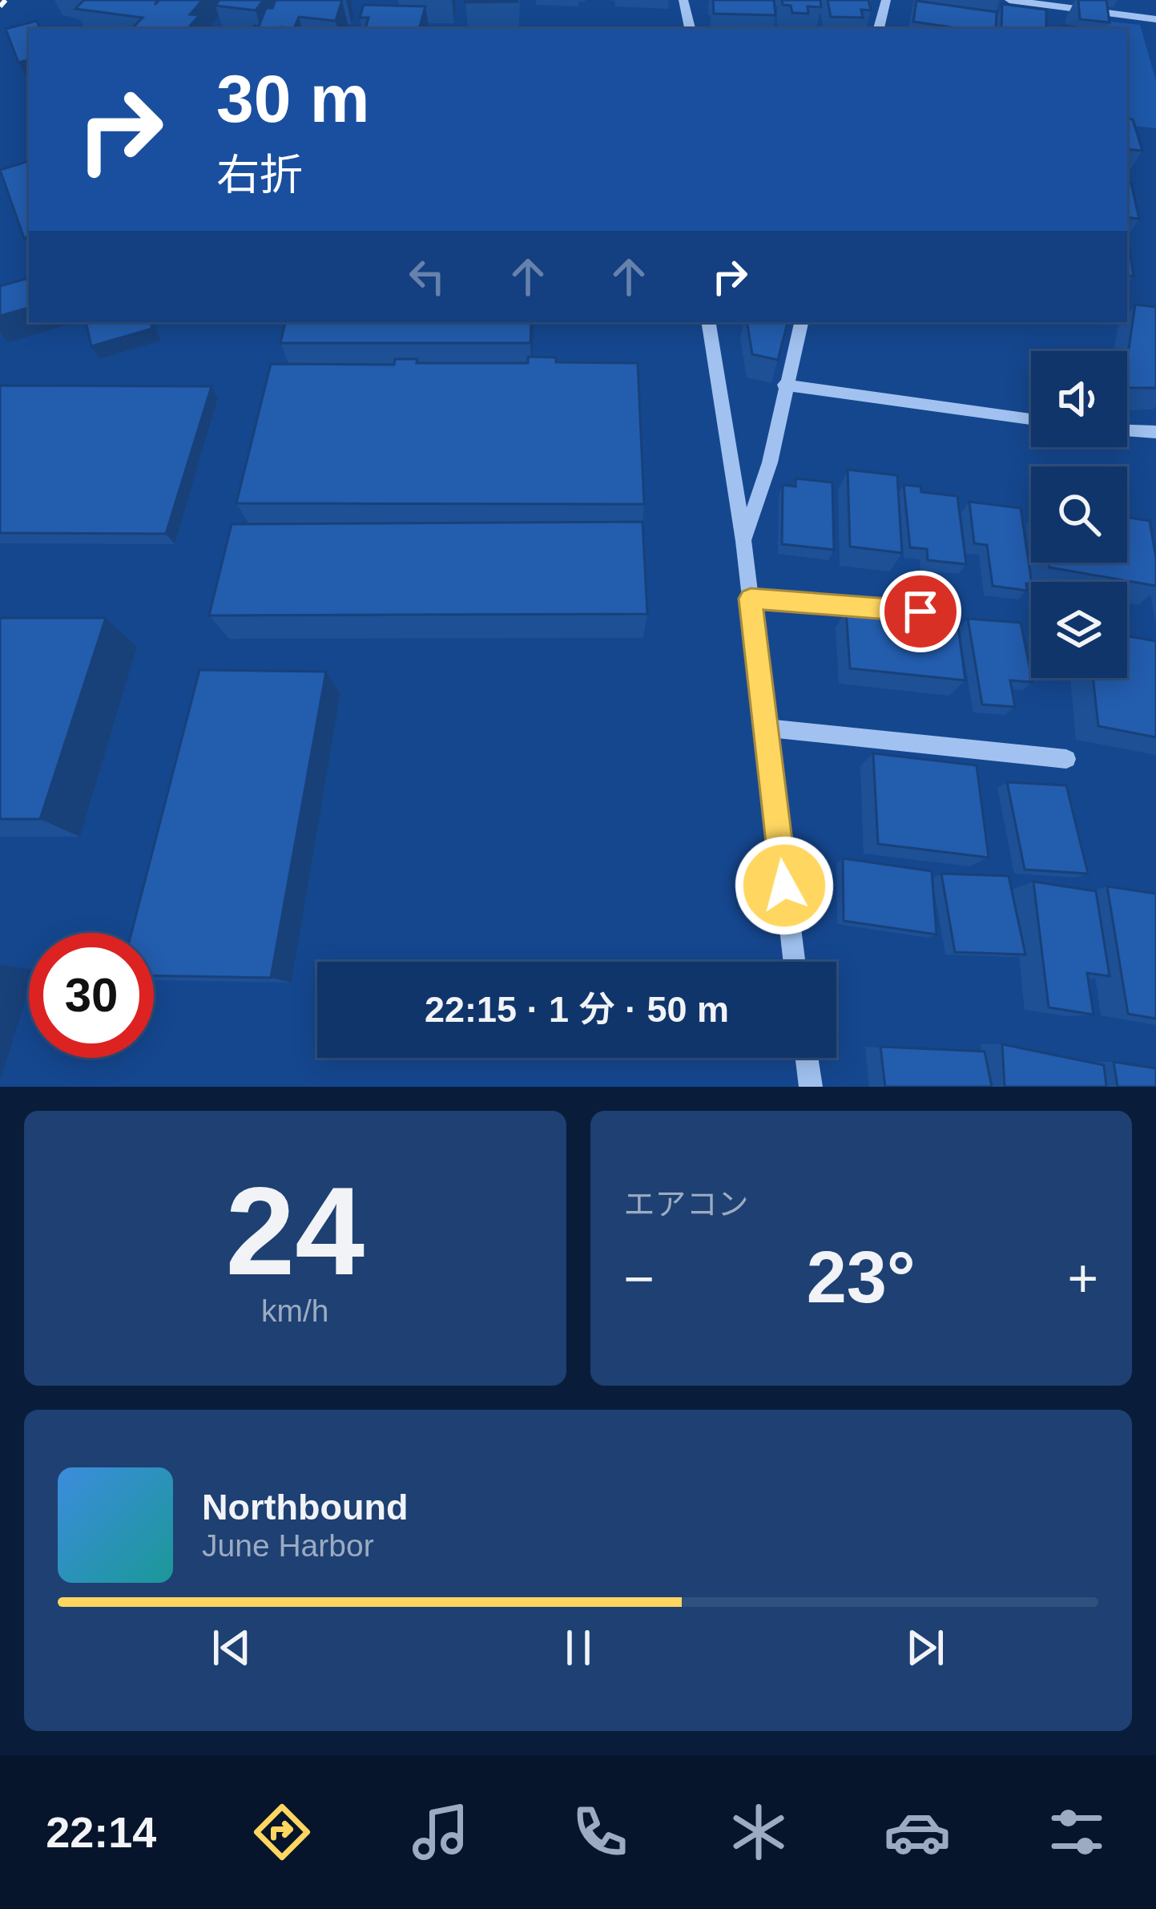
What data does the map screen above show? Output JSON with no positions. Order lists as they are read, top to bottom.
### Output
{
  "page": {
    "turn": ["30 m", "右折"],
    "limit": "30",
    "trip": "22:15 · 1 分 · 50 m",
    "tile": [
      ["24", "km/h"],
      "エアコン"
    ],
    "heat": ["−", "23°", "+"],
    "song": ["Northbound", "June Harbor"],
    "tabs": "22:14"
  }
}
